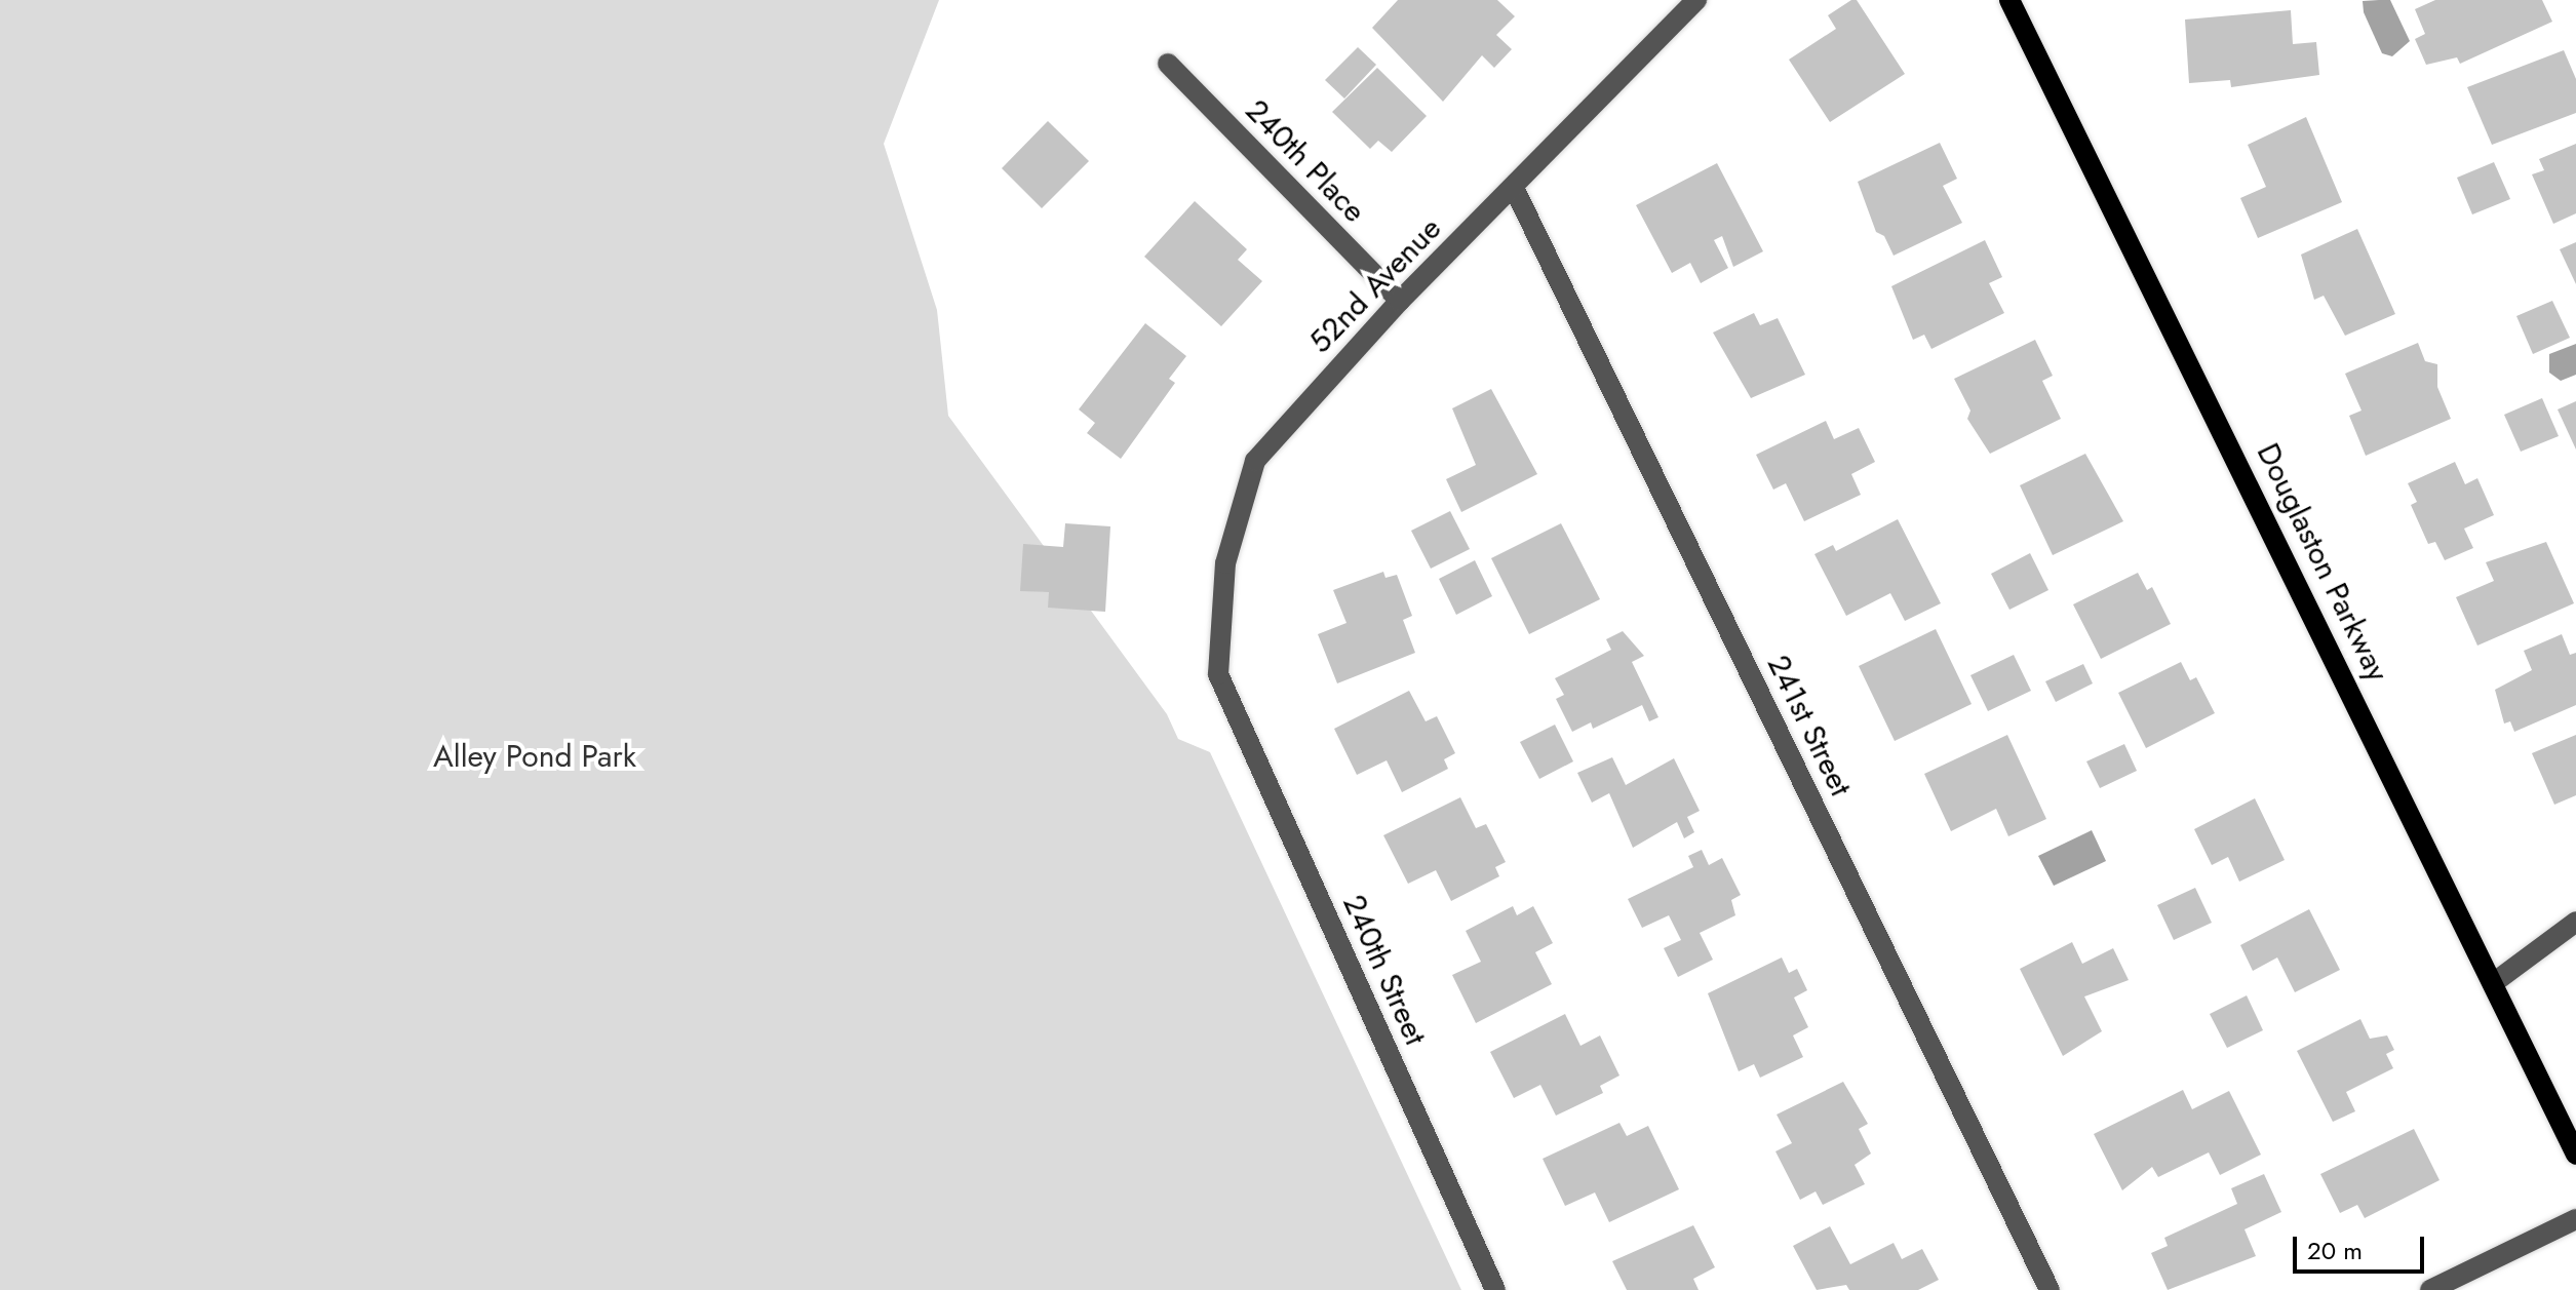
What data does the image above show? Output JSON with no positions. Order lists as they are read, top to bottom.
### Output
{
  "streets": {
    "main road": ["Douglaston Parkway"],
    "street": [
      "240th Place",
      "52nd Avenue",
      "241st Street",
      "240th Street"
    ]
  },
  "crossings": [
    ["240th Place", "52nd Avenue"],
    ["52nd Avenue", "241st Street"],
    ["52nd Avenue", "240th Street"]
  ],
  "parks": ["Alley Pond Park"],
  "scale_bar": "20 m"
}
